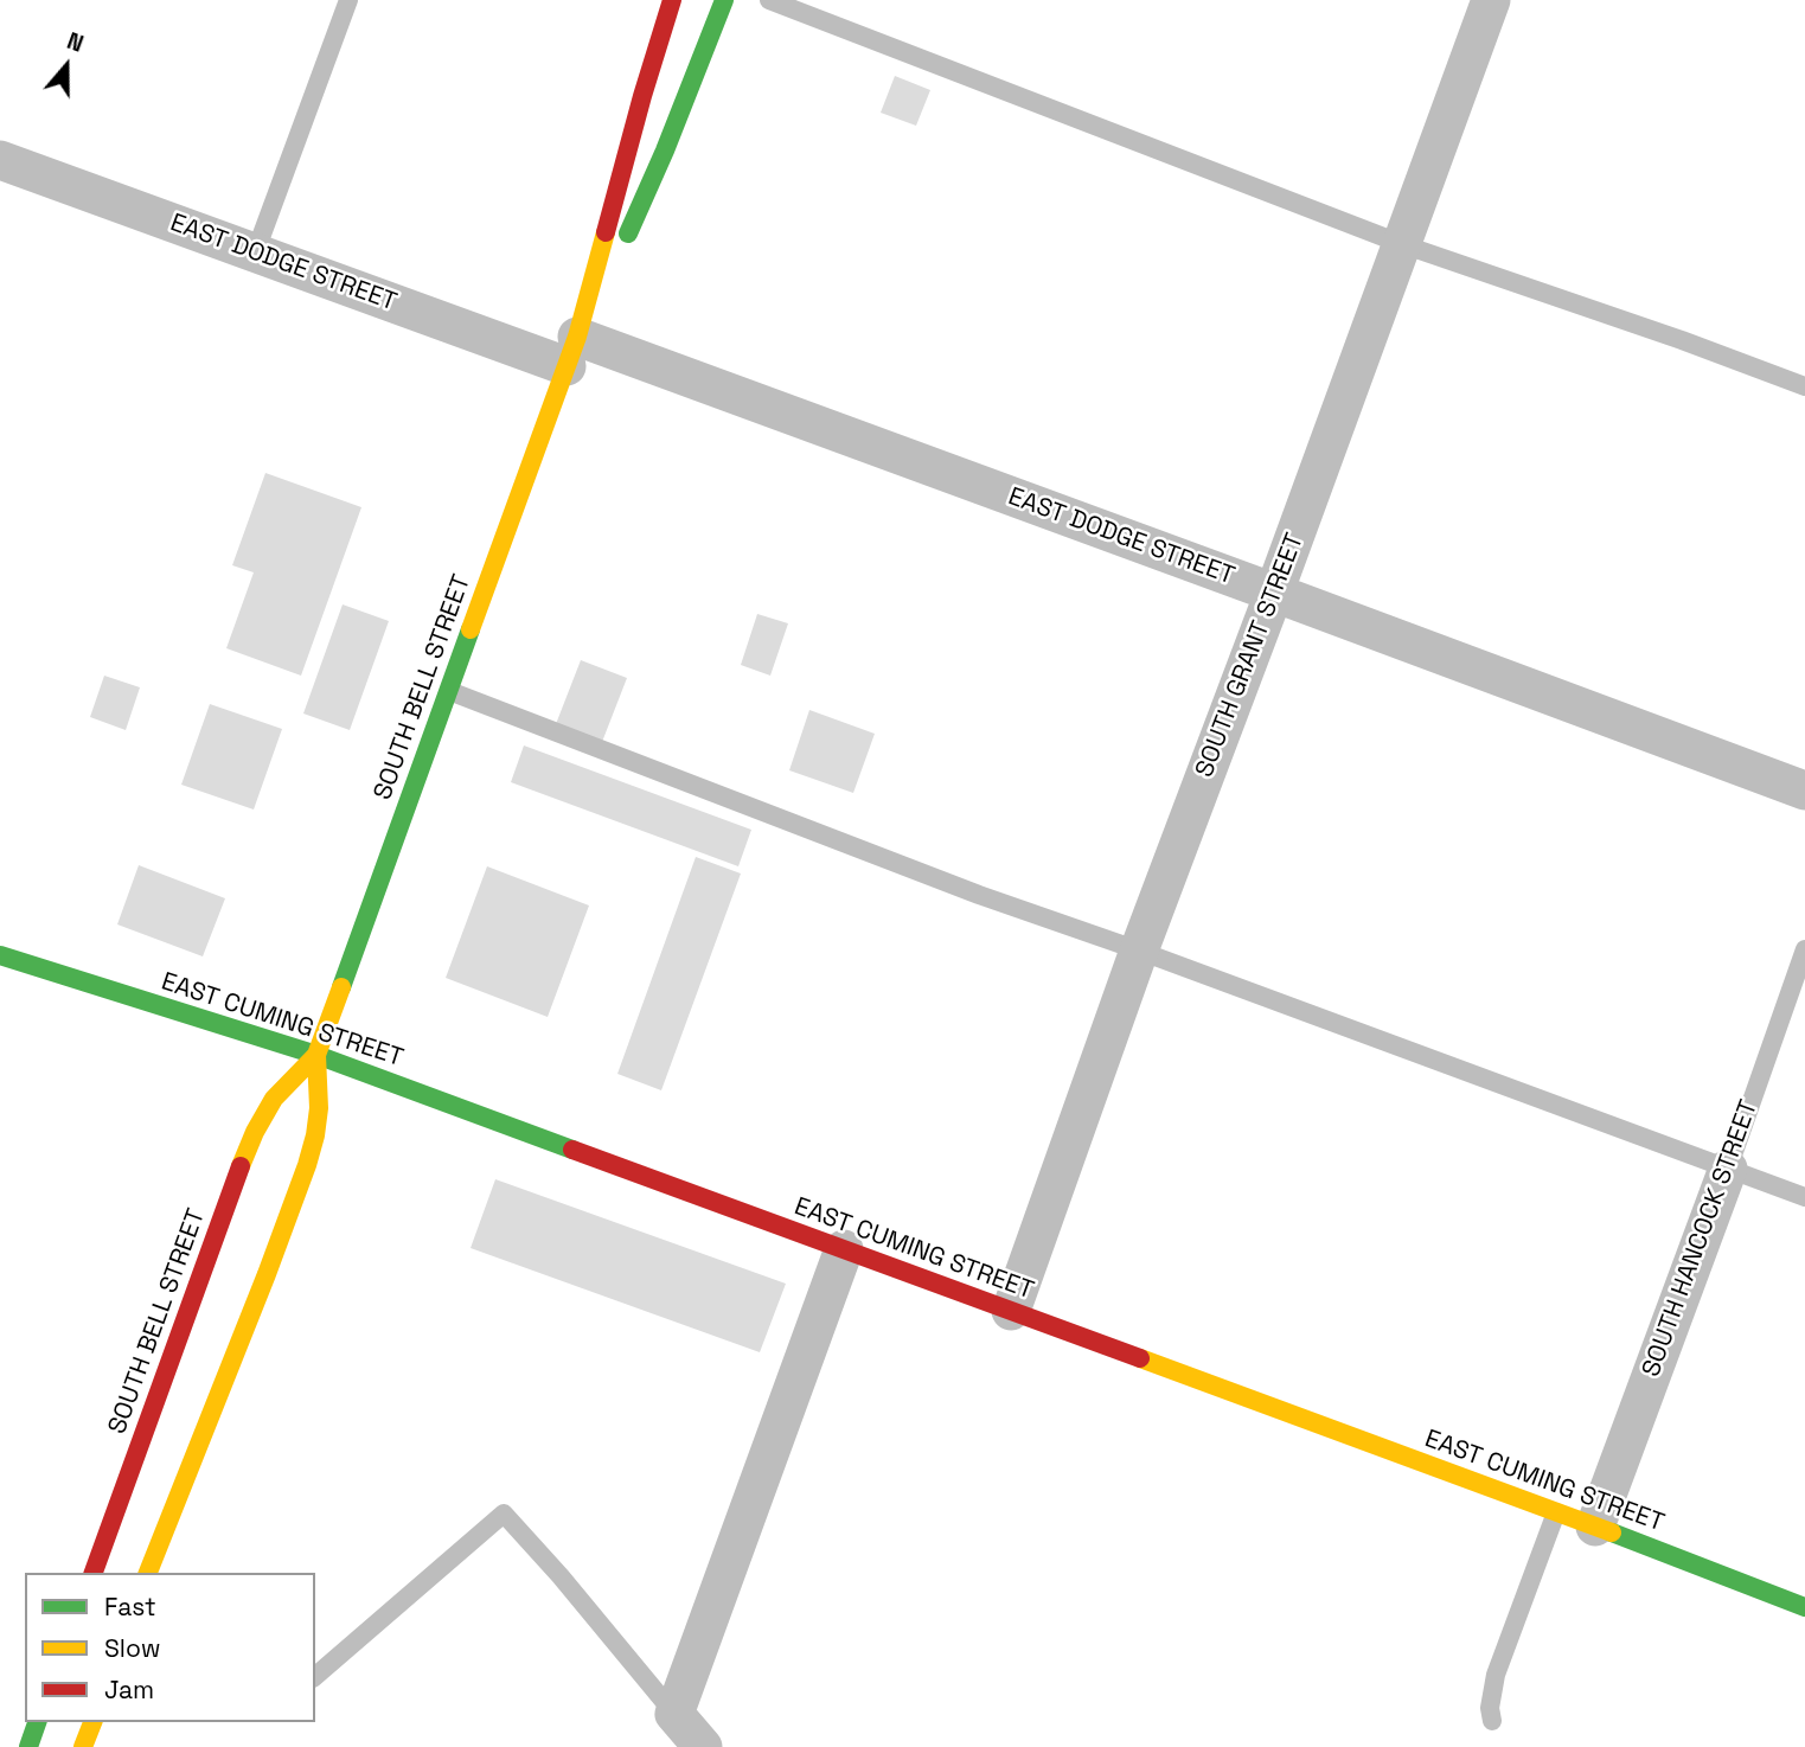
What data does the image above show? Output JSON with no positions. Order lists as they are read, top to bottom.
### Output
{
  "streets": {
    "main road": ["SOUTH BELL STREET", "EAST CUMING STREET"],
    "street": ["EAST DODGE STREET", "SOUTH GRANT STREET", "SOUTH HANCOCK STREET"]
  },
  "crossings": [
    ["EAST DODGE STREET", "SOUTH GRANT STREET"],
    ["EAST DODGE STREET", "SOUTH BELL STREET"],
    ["SOUTH GRANT STREET", "EAST CUMING STREET"],
    ["SOUTH BELL STREET", "EAST CUMING STREET"],
    ["EAST CUMING STREET", "SOUTH HANCOCK STREET"]
  ],
  "legend": ["Fast", "Slow", "Jam"],
  "north": "top"
}
